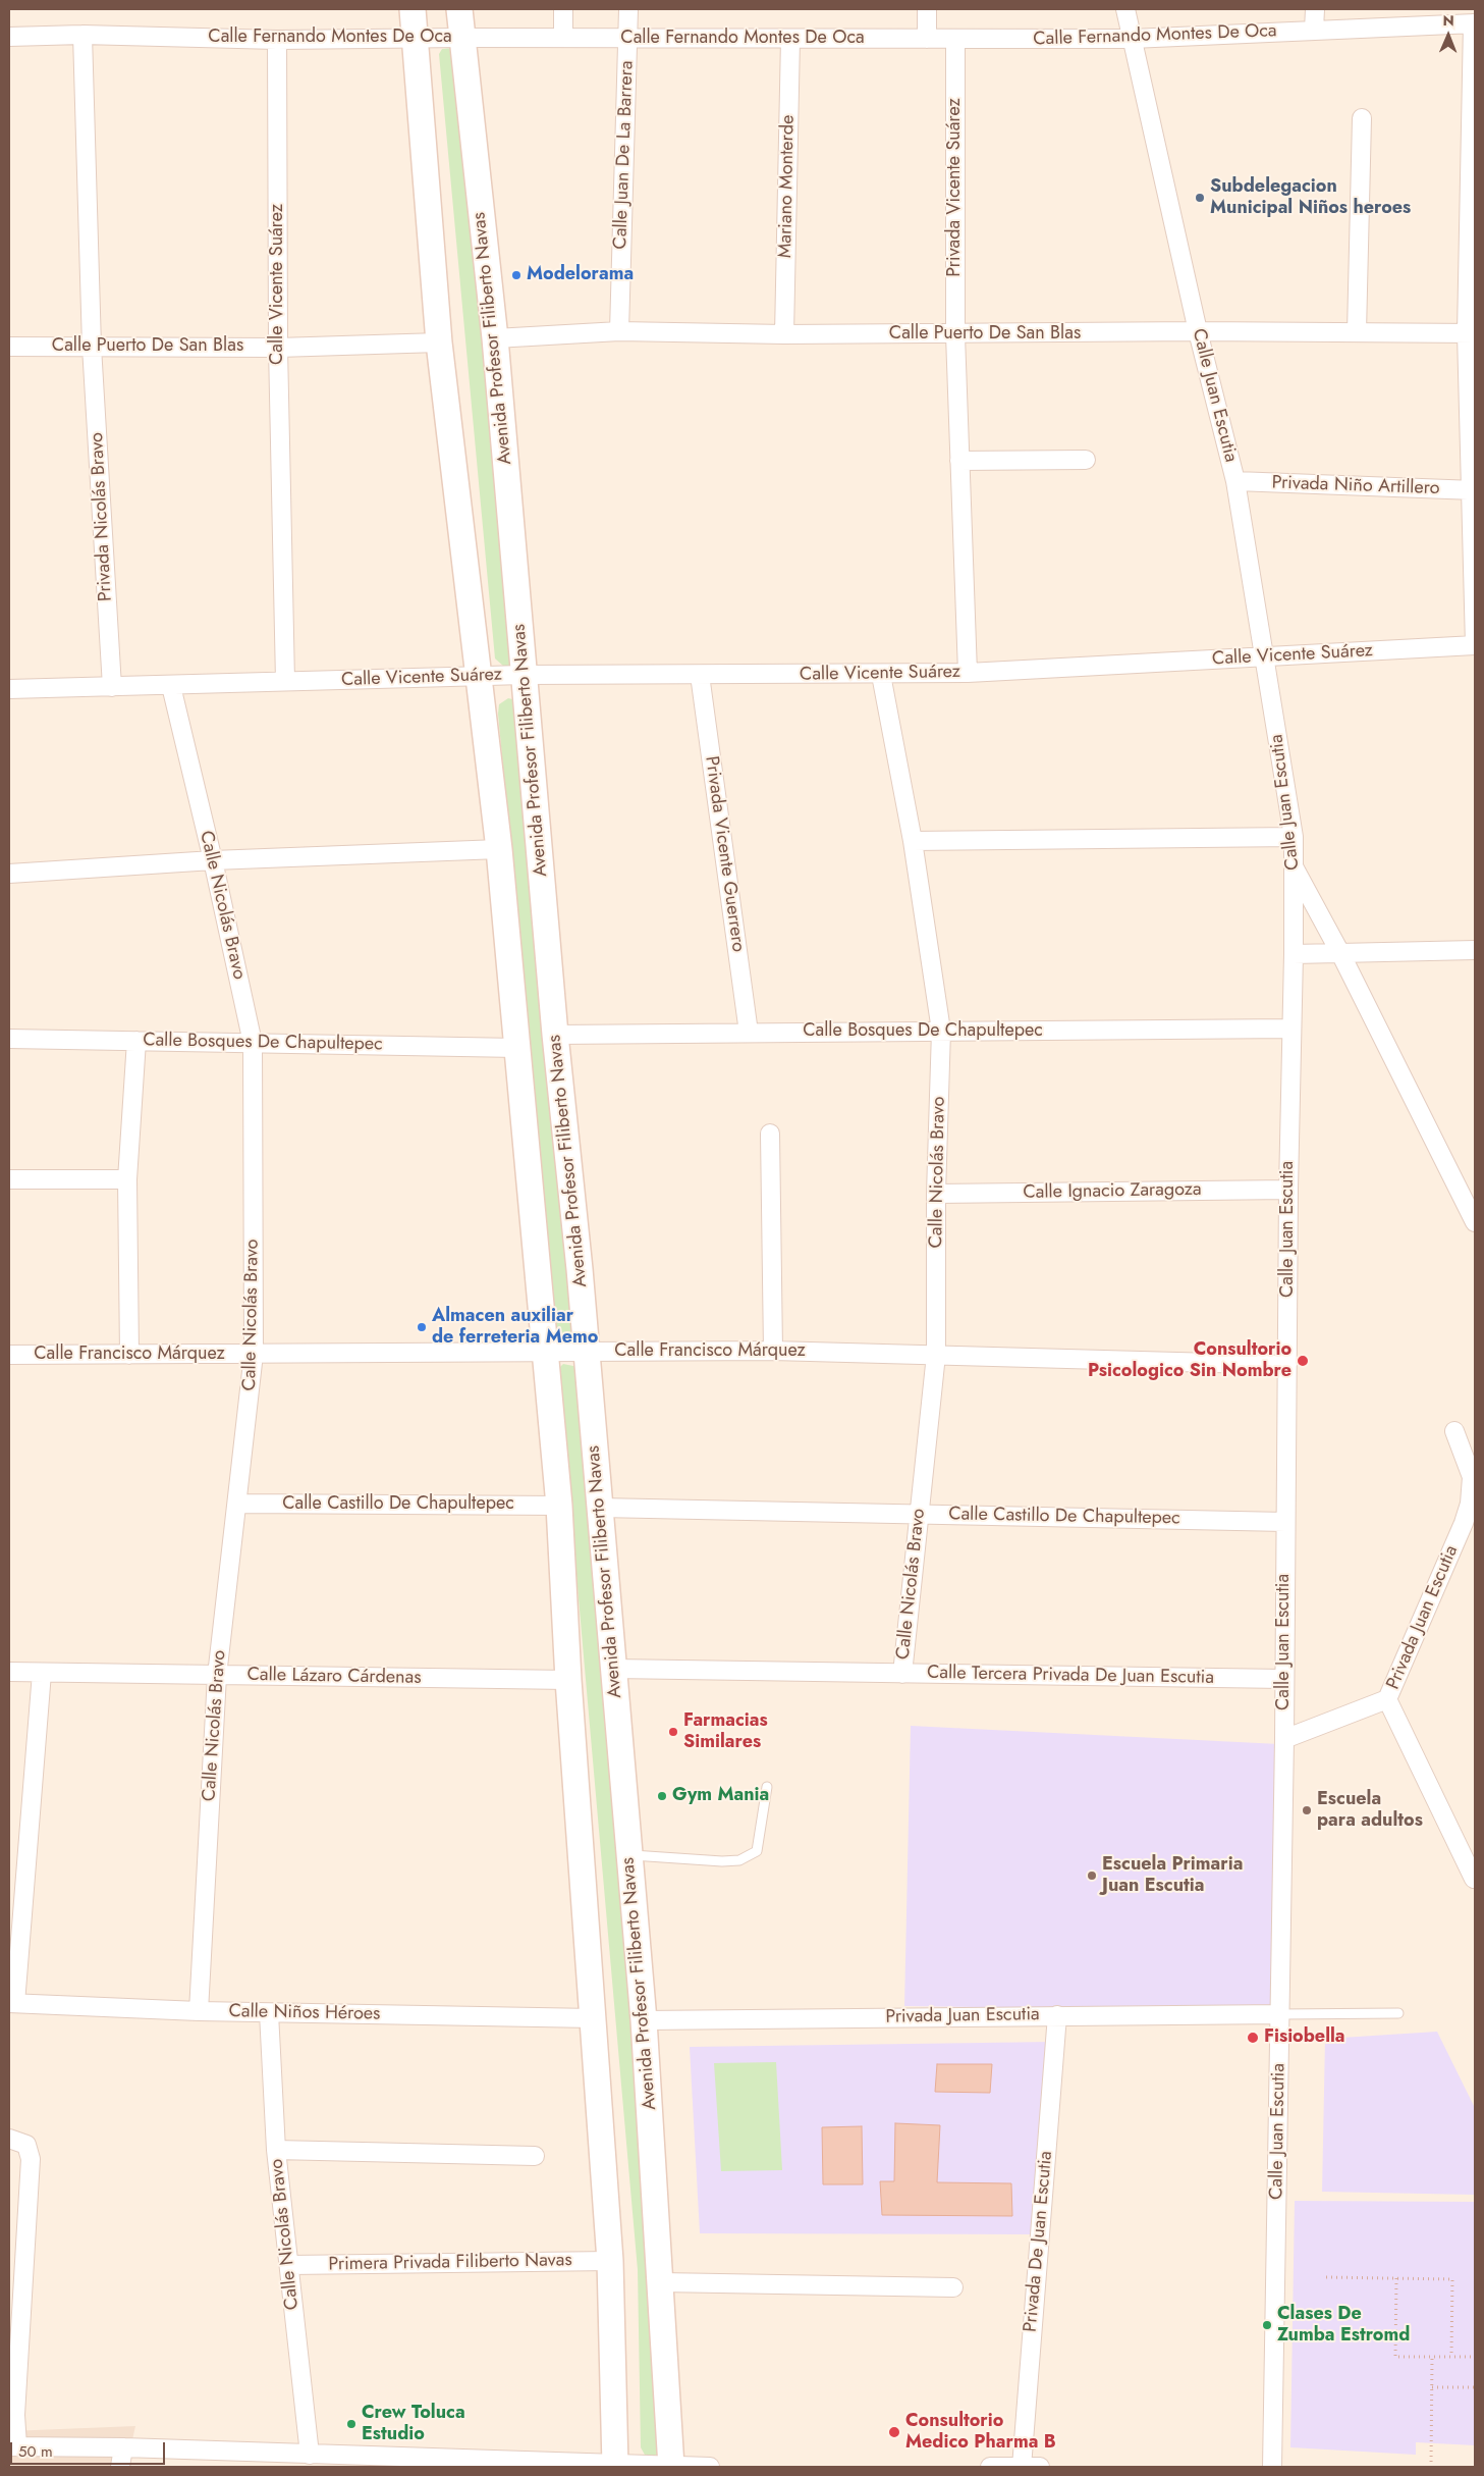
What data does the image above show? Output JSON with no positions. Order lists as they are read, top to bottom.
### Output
{
  "streets": {
    "main road": ["Avenida Profesor Filiberto Navas"],
    "street": [
      "Calle Fernando Montes De Oca",
      "Calle Juan De La Barrera",
      "Mariano Monterde",
      "Privada Vicente Suárez",
      "Calle Vicente Suárez",
      "Calle Puerto De San Blas",
      "Calle Juan Escutia",
      "Privada Niño Artillero",
      "Privada Nicolás Bravo",
      "Privada Vicente Guerrero",
      "Calle Nicolás Bravo",
      "Calle Bosques De Chapultepec",
      "Calle Ignacio Zaragoza",
      "Calle Francisco Márquez",
      "Calle Castillo De Chapultepec",
      "Privada Juan Escutia",
      "Calle Tercera Privada De Juan Escutia",
      "Calle Lázaro Cárdenas",
      "Calle Niños Héroes",
      "Privada De Juan Escutia",
      "Primera Privada Filiberto Navas"
    ]
  },
  "crossings": [
    ["Calle Fernando Montes De Oca", "Calle Juan De La Barrera"],
    ["Calle Fernando Montes De Oca", "Mariano Monterde"],
    ["Calle Fernando Montes De Oca", "Privada Vicente Suárez"],
    ["Calle Fernando Montes De Oca", "Calle Vicente Suárez"],
    ["Calle Fernando Montes De Oca", "Avenida Profesor Filiberto Navas"],
    ["Calle Fernando Montes De Oca", "Calle Juan Escutia"],
    ["Calle Fernando Montes De Oca", "Privada Nicolás Bravo"],
    ["Calle Juan De La Barrera", "Calle Puerto De San Blas"],
    ["Mariano Monterde", "Calle Puerto De San Blas"],
    ["Privada Vicente Suárez", "Calle Vicente Suárez"],
    ["Privada Vicente Suárez", "Calle Puerto De San Blas"],
    ["Calle Vicente Suárez", "Calle Puerto De San Blas"],
    ["Calle Vicente Suárez", "Avenida Profesor Filiberto Navas"],
    ["Calle Vicente Suárez", "Calle Juan Escutia"],
    ["Calle Vicente Suárez", "Privada Nicolás Bravo"],
    ["Calle Vicente Suárez", "Privada Vicente Guerrero"],
    ["Calle Vicente Suárez", "Calle Nicolás Bravo"],
    ["Calle Puerto De San Blas", "Avenida Profesor Filiberto Navas"],
    ["Calle Puerto De San Blas", "Calle Juan Escutia"],
    ["Calle Puerto De San Blas", "Privada Nicolás Bravo"],
    ["Avenida Profesor Filiberto Navas", "Calle Bosques De Chapultepec"],
    ["Avenida Profesor Filiberto Navas", "Calle Francisco Márquez"],
    ["Avenida Profesor Filiberto Navas", "Calle Castillo De Chapultepec"],
    ["Avenida Profesor Filiberto Navas", "Privada Juan Escutia"],
    ["Avenida Profesor Filiberto Navas", "Calle Tercera Privada De Juan Escutia"],
    ["Calle Juan Escutia", "Privada Niño Artillero"],
    ["Calle Juan Escutia", "Calle Bosques De Chapultepec"],
    ["Calle Juan Escutia", "Calle Ignacio Zaragoza"],
    ["Calle Juan Escutia", "Calle Francisco Márquez"],
    ["Calle Juan Escutia", "Calle Castillo De Chapultepec"],
    ["Calle Juan Escutia", "Privada Juan Escutia"],
    ["Calle Juan Escutia", "Calle Tercera Privada De Juan Escutia"],
    ["Privada Vicente Guerrero", "Calle Bosques De Chapultepec"],
    ["Calle Nicolás Bravo", "Calle Bosques De Chapultepec"],
    ["Calle Nicolás Bravo", "Calle Ignacio Zaragoza"],
    ["Calle Nicolás Bravo", "Calle Francisco Márquez"],
    ["Calle Nicolás Bravo", "Calle Castillo De Chapultepec"],
    ["Calle Nicolás Bravo", "Calle Tercera Privada De Juan Escutia"],
    ["Calle Nicolás Bravo", "Calle Lázaro Cárdenas"],
    ["Calle Nicolás Bravo", "Calle Niños Héroes"],
    ["Calle Nicolás Bravo", "Primera Privada Filiberto Navas"],
    ["Privada Juan Escutia", "Privada De Juan Escutia"],
    ["Calle Lázaro Cárdenas", "Calle Niños Héroes"]
  ],
  "places": [
    "Subdelegacion Municipal Niños heroes",
    "Modelorama",
    "Almacen auxiliar de ferreteria Memo",
    "Consultorio Psicologico Sin Nombre",
    "Farmacias Similares",
    "Gym Mania",
    "Escuela para adultos",
    "Escuela Primaria Juan Escutia",
    "Fisiobella",
    "Clases De Zumba Estromd",
    "Crew Toluca Estudio",
    "Consultorio Medico Pharma B"
  ],
  "scale_bar": "50 m",
  "north": "top"
}
